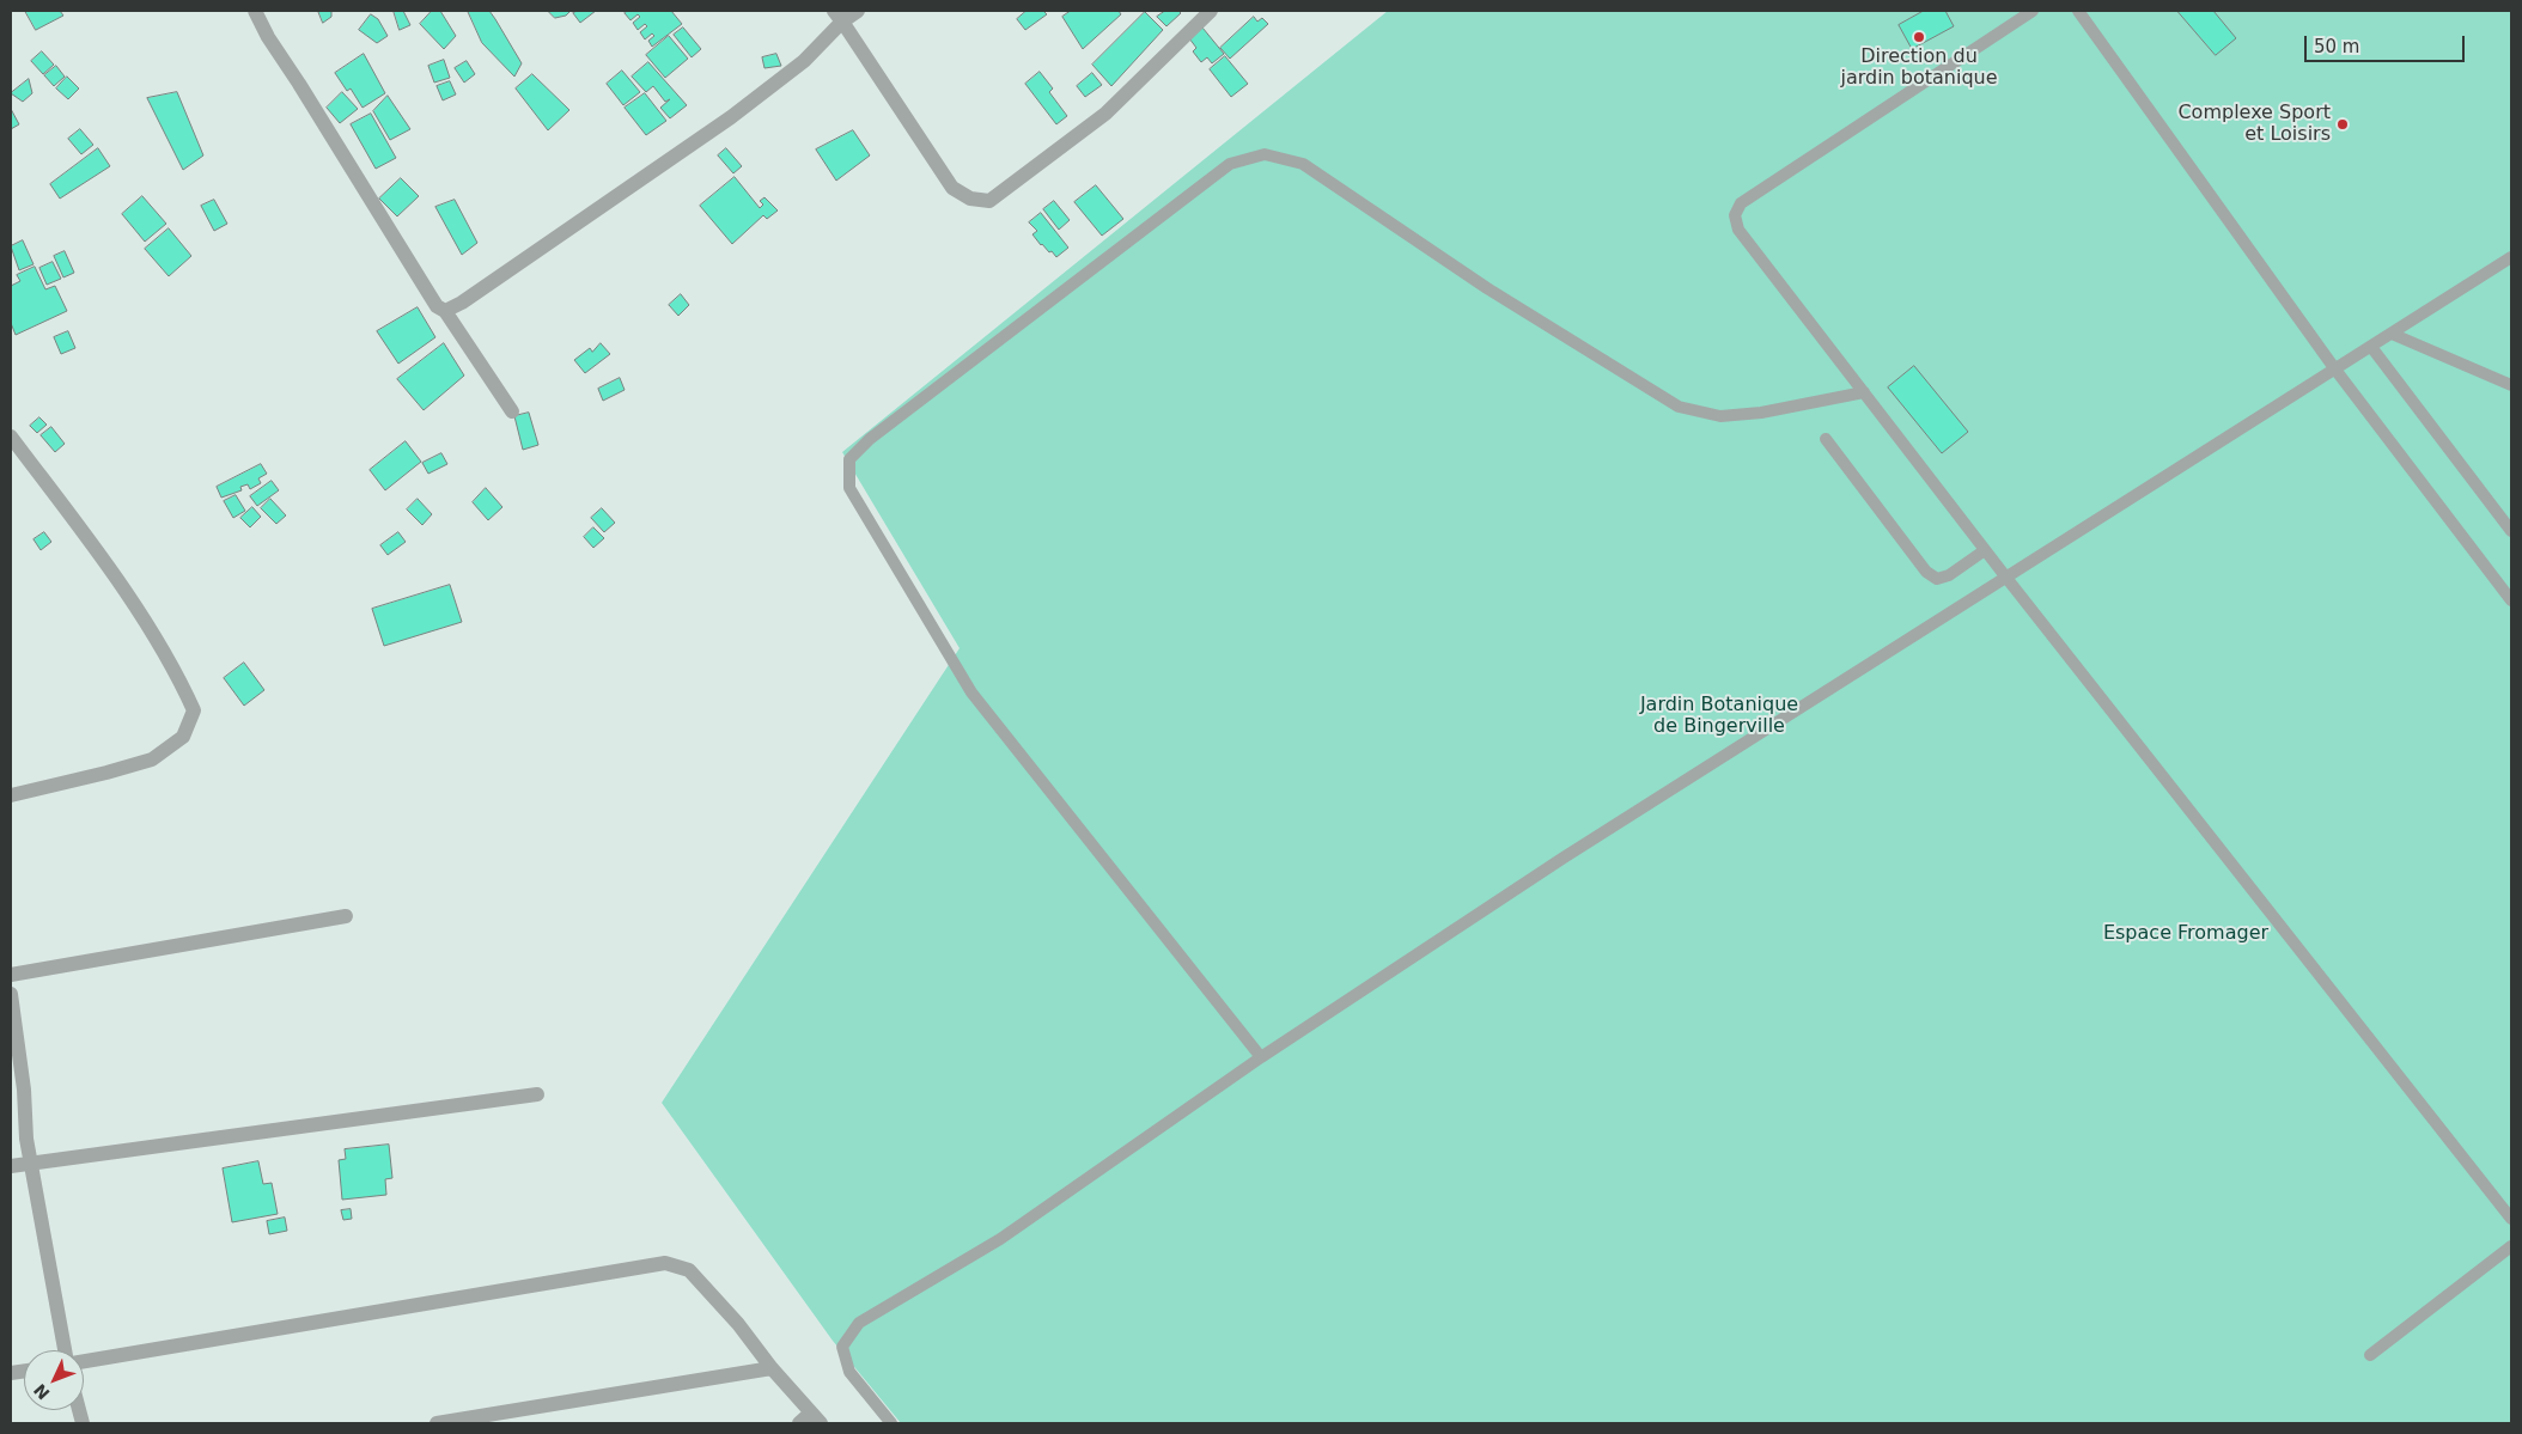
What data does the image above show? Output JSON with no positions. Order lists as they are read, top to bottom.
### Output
{
  "parks": ["Jardin Botanique de Bingerville", "Espace Fromager"],
  "places": ["Direction du jardin botanique", "Complexe Sport et Loisirs"],
  "scale_bar": "50 m",
  "north": "bottom left"
}
